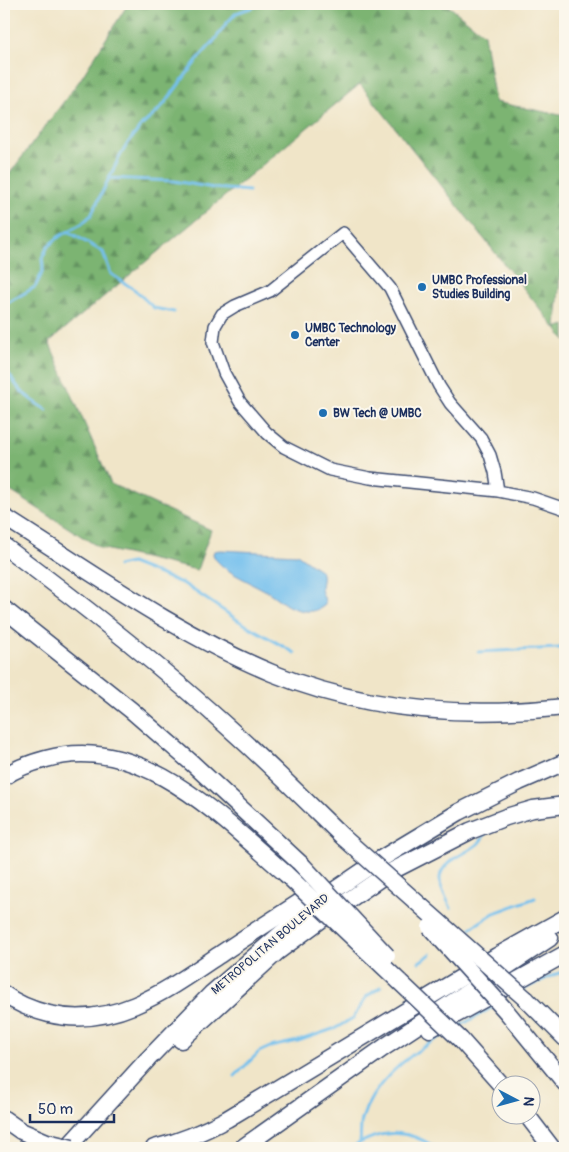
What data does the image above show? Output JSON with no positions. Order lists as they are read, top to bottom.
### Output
{
  "streets": {
    "highway": ["METROPOLITAN BOULEVARD"]
  },
  "places": ["UMBC Professional Studies Building", "UMBC Technology Center", "BW Tech @ UMBC"],
  "scale_bar": "50 m",
  "north": "right"
}
